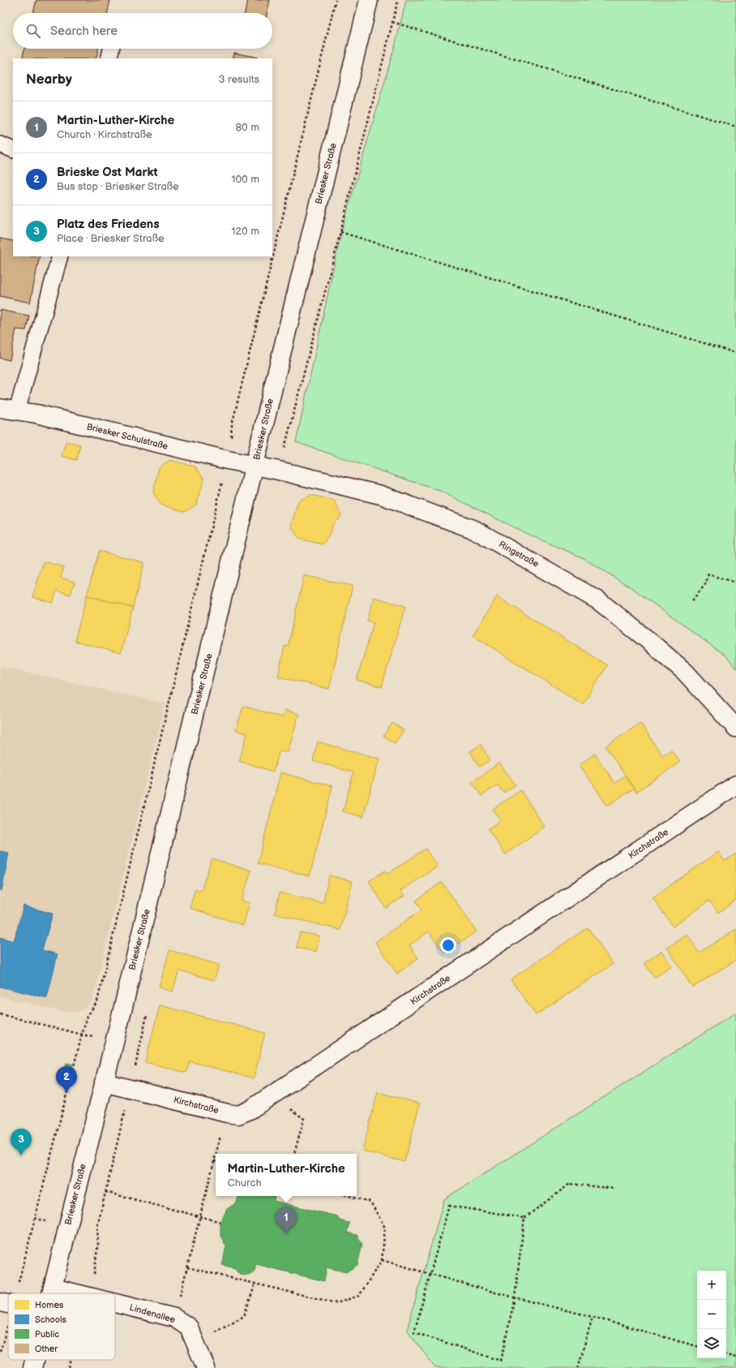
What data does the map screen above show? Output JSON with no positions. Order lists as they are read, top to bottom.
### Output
{
  "streets": {
    "street": [
      "Briesker Straße",
      "Briesker Schulstraße",
      "Ringstraße",
      "Kirchstraße",
      "Lindenallee"
    ]
  },
  "crossings": [
    ["Briesker Straße", "Briesker Schulstraße"],
    ["Briesker Straße", "Ringstraße"],
    ["Briesker Straße", "Kirchstraße"],
    ["Briesker Straße", "Lindenallee"],
    ["Briesker Schulstraße", "Ringstraße"]
  ],
  "legend": [
    "Homes",
    "Schools",
    "Public",
    "Other"
  ],
  "page": {
    "search": "Search here",
    "heading": ["Nearby", "3 results"],
    "list": [
      {
        "mark": "1",
        "name": "Martin-Luther-Kirche",
        "note": "Church · Kirchstraße",
        "value": "80 m"
      },
      {
        "mark": "2",
        "name": "Brieske Ost Markt",
        "note": "Bus stop · Briesker Straße",
        "value": "100 m"
      },
      {
        "mark": "3",
        "name": "Platz des Friedens",
        "note": "Place · Briesker Straße",
        "value": "120 m"
      }
    ],
    "pins": ["2", "3", "1"],
    "popup": ["Martin-Luther-Kirche", "Church"],
    "map_buttons": ["+", "−"]
  }
}
